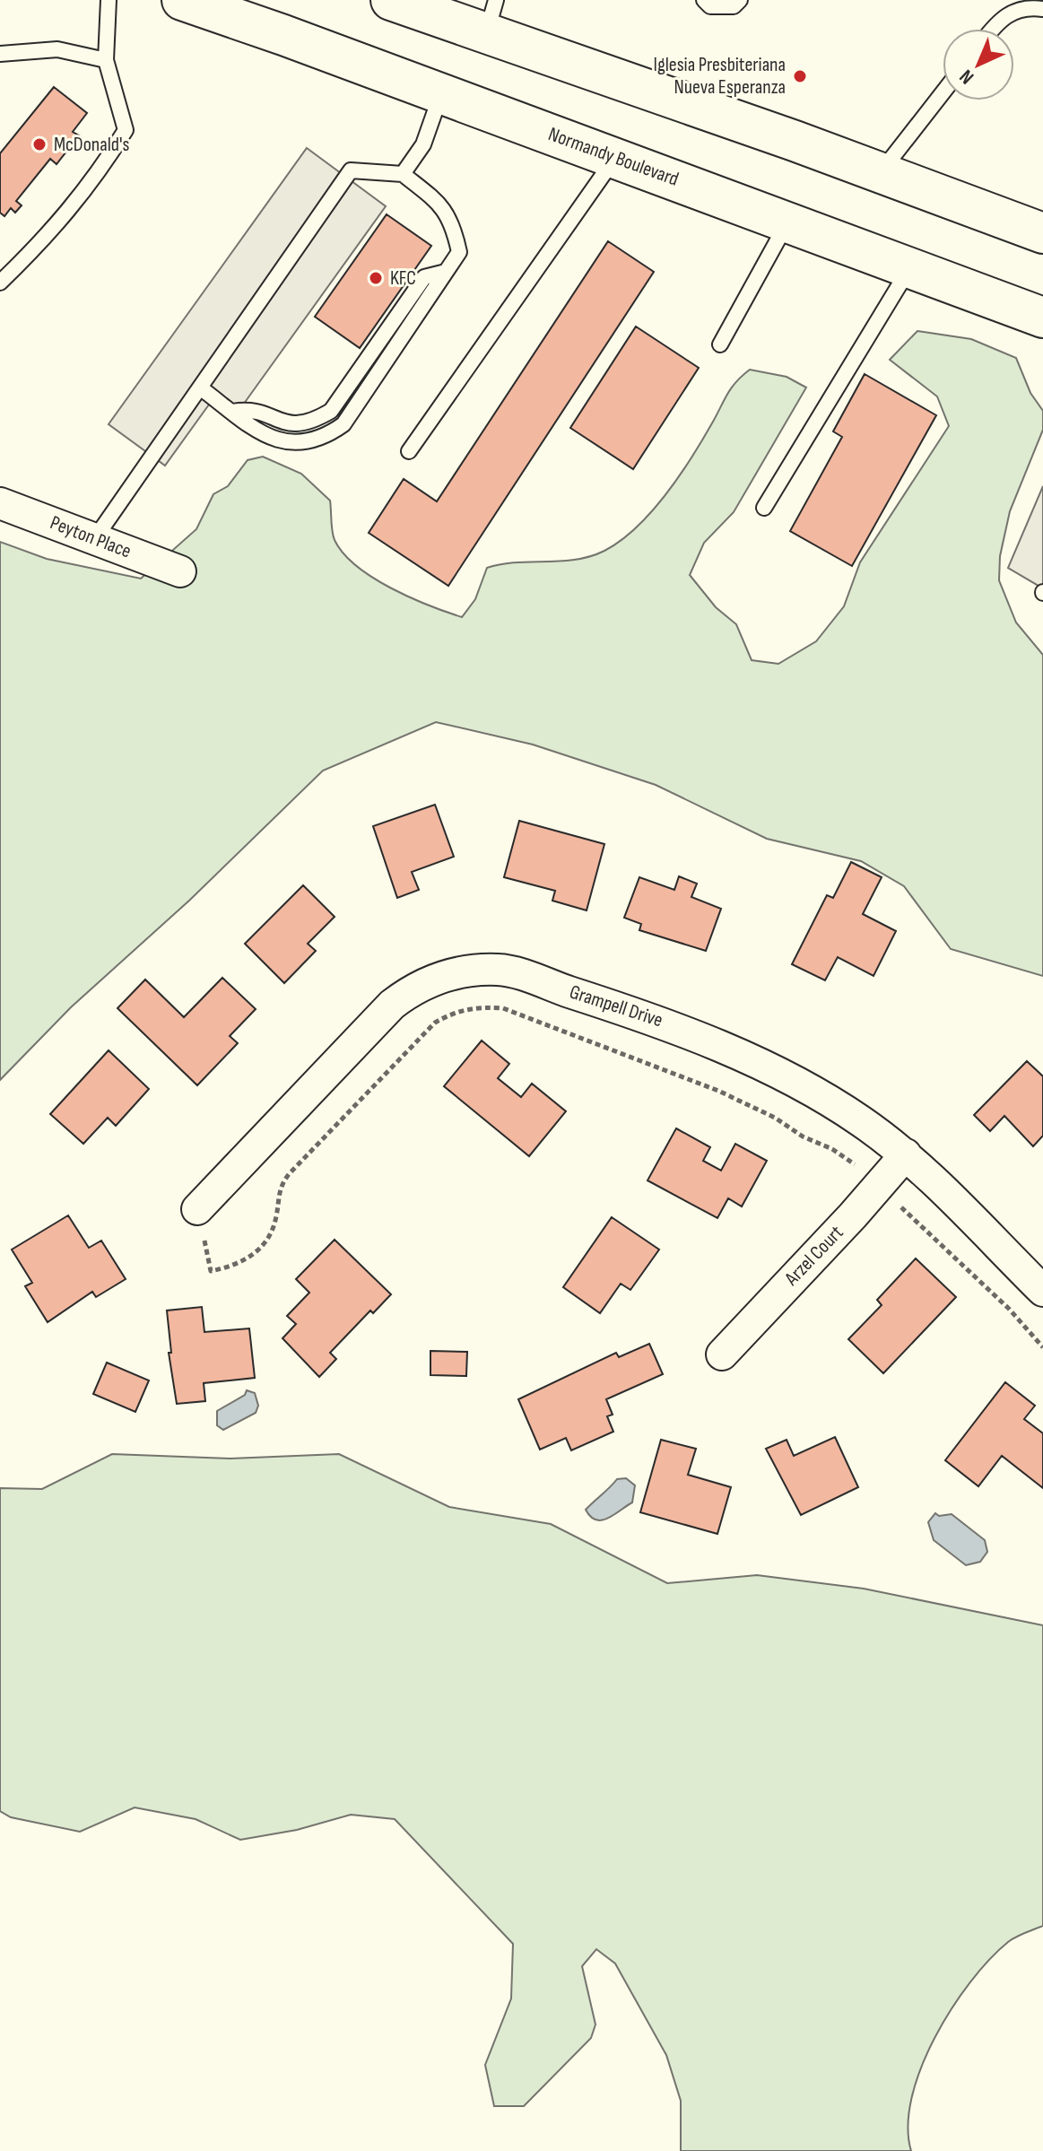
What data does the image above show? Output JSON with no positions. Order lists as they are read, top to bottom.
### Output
{
  "streets": {
    "main road": ["Normandy Boulevard"],
    "street": ["Peyton Place", "Grampell Drive", "Arzel Court"]
  },
  "crossings": [
    ["Grampell Drive", "Arzel Court"]
  ],
  "places": ["Iglesia Presbiteriana Nueva Esperanza", "McDonald's", "KFC"],
  "north": "bottom left"
}
